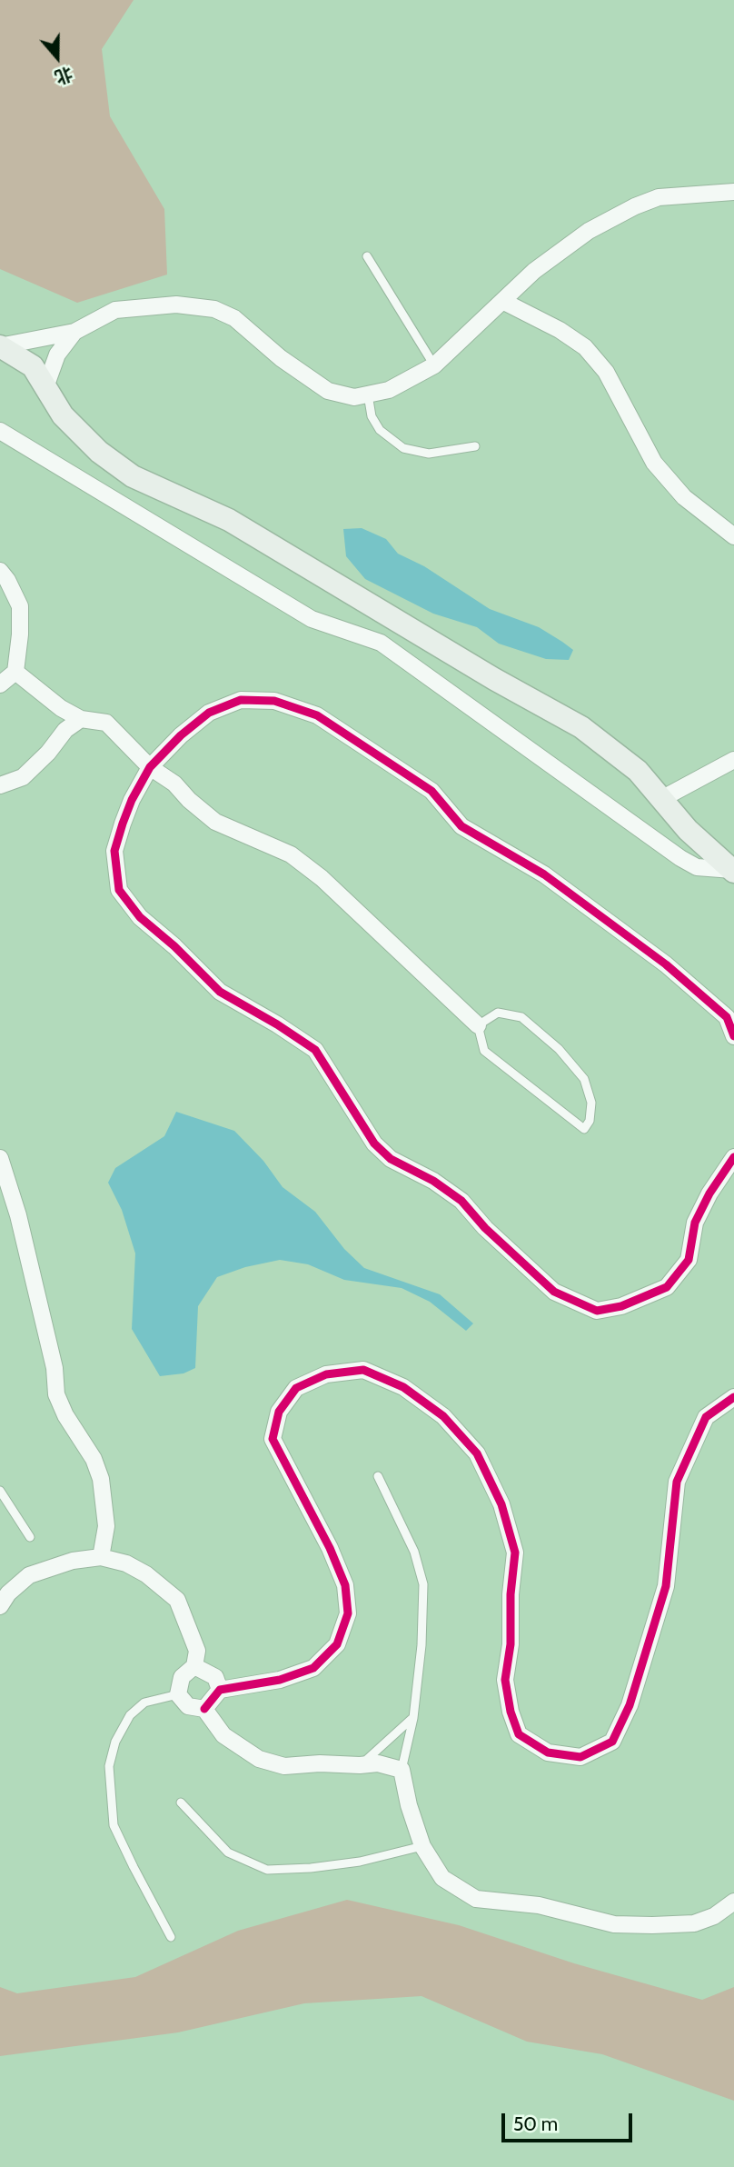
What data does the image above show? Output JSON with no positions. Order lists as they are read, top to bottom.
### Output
{
  "scale_bar": "50 m",
  "north": "bottom"
}
